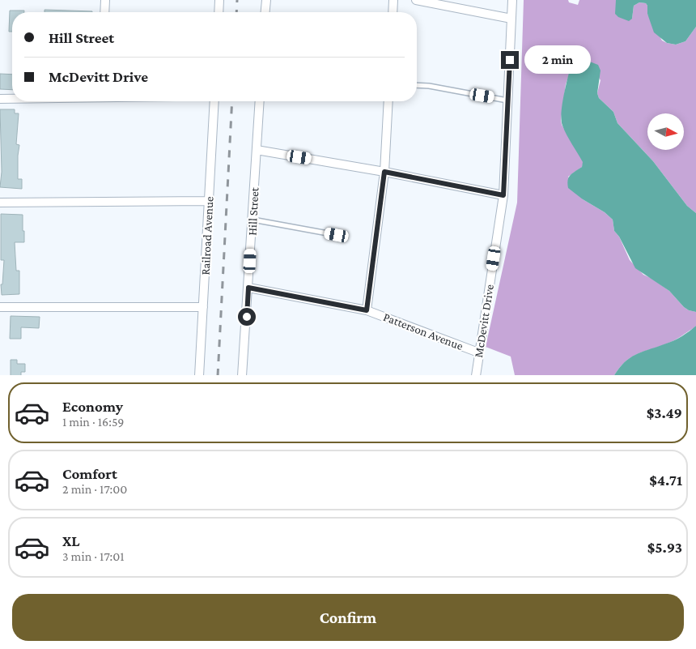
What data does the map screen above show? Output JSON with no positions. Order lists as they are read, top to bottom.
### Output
{
  "streets": {
    "street": [
      "Hill Street",
      "Railroad Avenue",
      "McDevitt Drive",
      "Patterson Avenue"
    ]
  },
  "crossings": [
    ["Hill Street", "Patterson Avenue"],
    ["McDevitt Drive", "Patterson Avenue"]
  ],
  "north": "right",
  "page": {
    "banner": ["Hill Street", "McDevitt Drive"],
    "bubble": "2 min",
    "list": [
      {
        "name": "Economy",
        "note": "1 min · 16:59",
        "value": "$3.49"
      },
      {
        "name": "Comfort",
        "note": "2 min · 17:00",
        "value": "$4.71"
      },
      {
        "name": "XL",
        "note": "3 min · 17:01",
        "value": "$5.93"
      }
    ],
    "buttons": "Confirm"
  }
}
